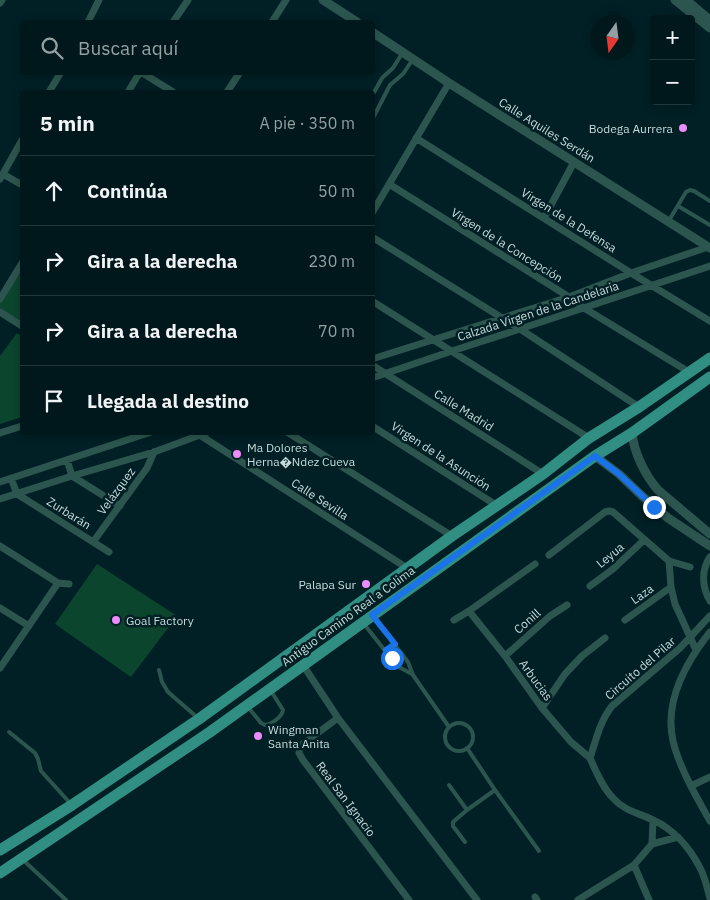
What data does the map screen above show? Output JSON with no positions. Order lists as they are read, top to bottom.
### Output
{
  "streets": {
    "main road": ["Antiguo Camino Real a Colima"],
    "street": [
      "Calle Aquiles Serdán",
      "Virgen de la Defensa",
      "Virgen de la Concepción",
      "Calzada Virgen de la Candelaria",
      "Calle Madrid",
      "Virgen de la Asunción",
      "Velázquez",
      "Calle Sevilla",
      "Zurbarán",
      "Leyua",
      "Laza",
      "Conill",
      "Circuito del Pilar",
      "Arbucias",
      "Real San Ignacio"
    ]
  },
  "crossings": [
    ["Calle Aquiles Serdán", "Calzada Virgen de la Candelaria"],
    ["Virgen de la Defensa", "Calzada Virgen de la Candelaria"],
    ["Virgen de la Concepción", "Calzada Virgen de la Candelaria"],
    ["Virgen de la Concepción", "Antiguo Camino Real a Colima"],
    ["Calzada Virgen de la Candelaria", "Calle Madrid"],
    ["Calle Madrid", "Antiguo Camino Real a Colima"],
    ["Virgen de la Asunción", "Antiguo Camino Real a Colima"],
    ["Velázquez", "Zurbarán"],
    ["Calle Sevilla", "Antiguo Camino Real a Colima"],
    ["Conill", "Arbucias"],
    ["Circuito del Pilar", "Arbucias"]
  ],
  "places": [
    "Bodega Aurrera",
    "Ma Dolores Herna�Ndez Cueva",
    "Palapa Sur",
    "Goal Factory",
    "Wingman Santa Anita"
  ],
  "north": "bottom",
  "page": {
    "map_buttons": ["+", "−"],
    "search": "Buscar aquí",
    "heading": ["5 min", "A pie · 350 m"],
    "list": [
      ["Continúa", "50 m"],
      ["Gira a la derecha", "230 m"],
      ["Gira a la derecha", "70 m"],
      "Llegada al destino"
    ]
  }
}
